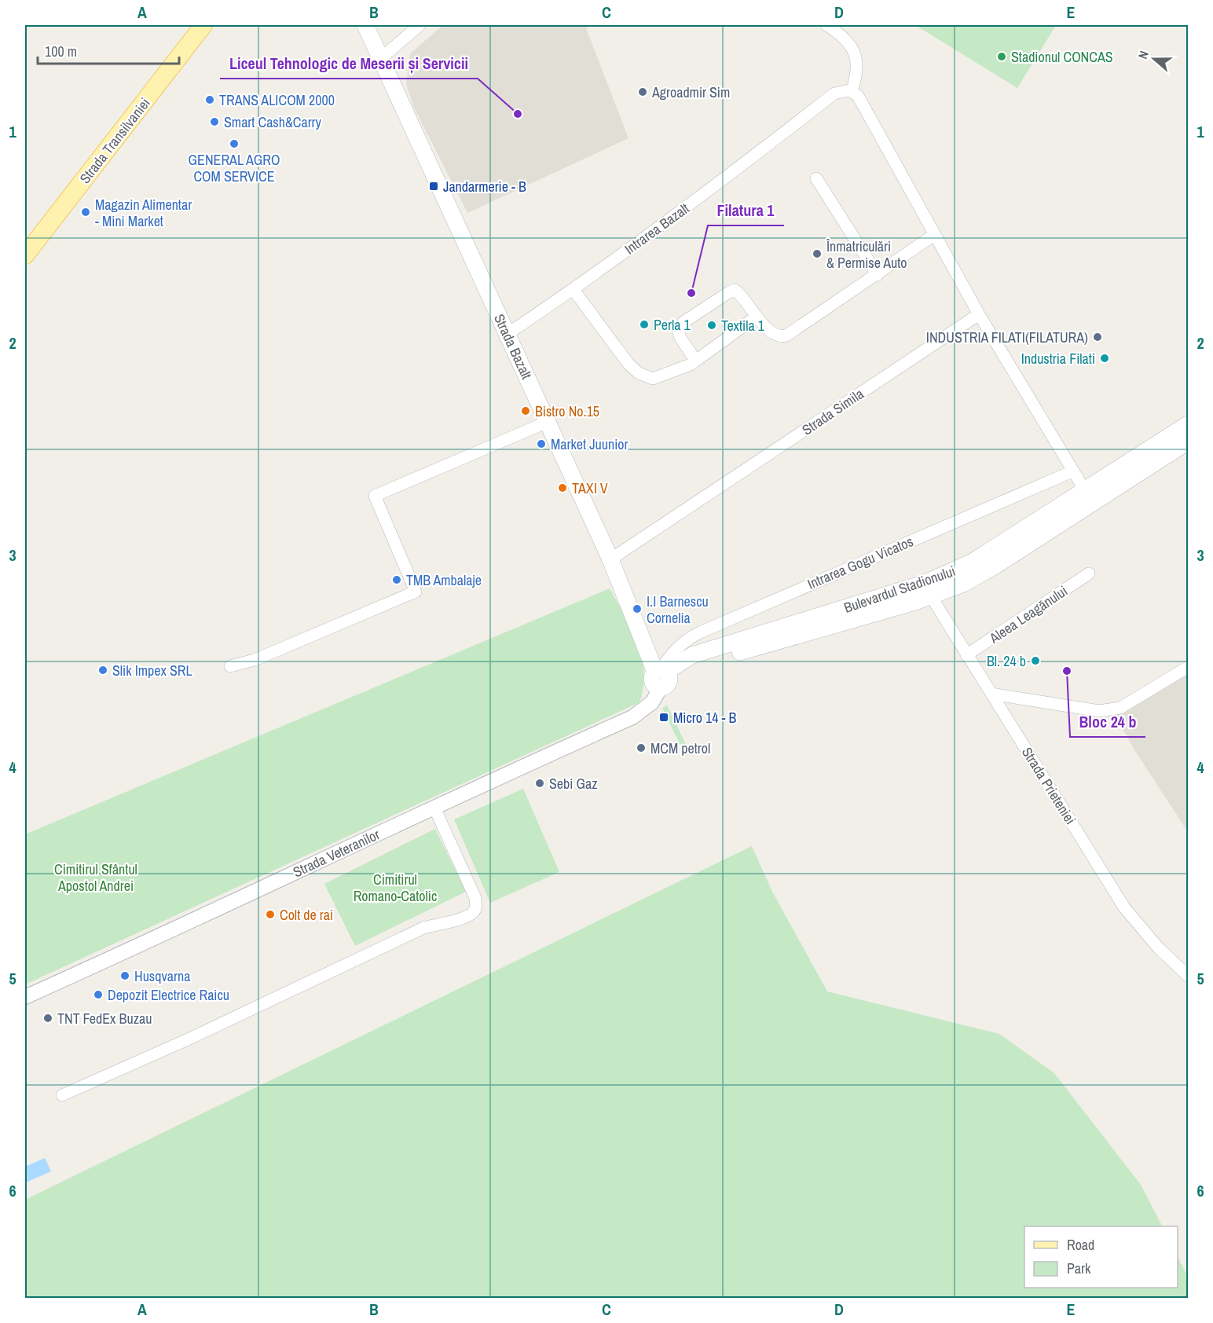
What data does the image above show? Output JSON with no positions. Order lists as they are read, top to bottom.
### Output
{
  "streets": {
    "main road": ["Strada Transilvaniei", "Strada Bazalt", "Bulevardul Stadionului"],
    "street": [
      "Intrarea Bazalt",
      "Strada Simila",
      "Intrarea Gogu Vicatos",
      "Aleea Leagănului",
      "Strada Prieteniei",
      "Strada Veteranilor"
    ]
  },
  "crossings": [
    ["Intrarea Bazalt", "Strada Bazalt"],
    ["Strada Bazalt", "Strada Simila"],
    ["Strada Bazalt", "Intrarea Gogu Vicatos"],
    ["Strada Bazalt", "Bulevardul Stadionului"],
    ["Strada Bazalt", "Strada Veteranilor"],
    ["Intrarea Gogu Vicatos", "Bulevardul Stadionului"],
    ["Intrarea Gogu Vicatos", "Strada Veteranilor"],
    ["Bulevardul Stadionului", "Strada Prieteniei"],
    ["Bulevardul Stadionului", "Strada Veteranilor"],
    ["Aleea Leagănului", "Strada Prieteniei"]
  ],
  "parks": ["Cimitirul Sfântul Apostol Andrei", "Cimitirul Romano-Catolic"],
  "places": {
    "other": [
      "Stadionul CONCAS",
      "Agroadmir Sim",
      "TRANS ALICOM 2000",
      "Liceul Tehnologic de Meserii și Servicii",
      "Smart Cash&Carry",
      "GENERAL AGRO COM SERVICE",
      "Magazin Alimentar - Mini Market",
      "Înmatriculări & Permise Auto",
      "Filatura 1",
      "Perla 1",
      "Textila 1",
      "INDUSTRIA FILATI(FILATURA)",
      "Industria Filati",
      "Bistro No.15",
      "Market Juunior",
      "TAXI V",
      "TMB Ambalaje",
      "I.I Barnescu Cornelia",
      "Bl. 24 b",
      "Slik Impex SRL",
      "Bloc 24 b",
      "MCM petrol",
      "Sebi Gaz",
      "Colt de rai",
      "Husqvarna",
      "Depozit Electrice Raicu",
      "TNT FedEx Buzau"
    ],
    "transit": ["Jandarmerie - B", "Micro 14 - B"]
  },
  "legend": ["Road", "Park"],
  "scale_bar": "100 m",
  "north": "left",
  "grid": {
    "columns": [
      "A",
      "B",
      "C",
      "D",
      "E"
    ],
    "rows": [
      "1",
      "2",
      "3",
      "4",
      "5",
      "6"
    ]
  }
}
